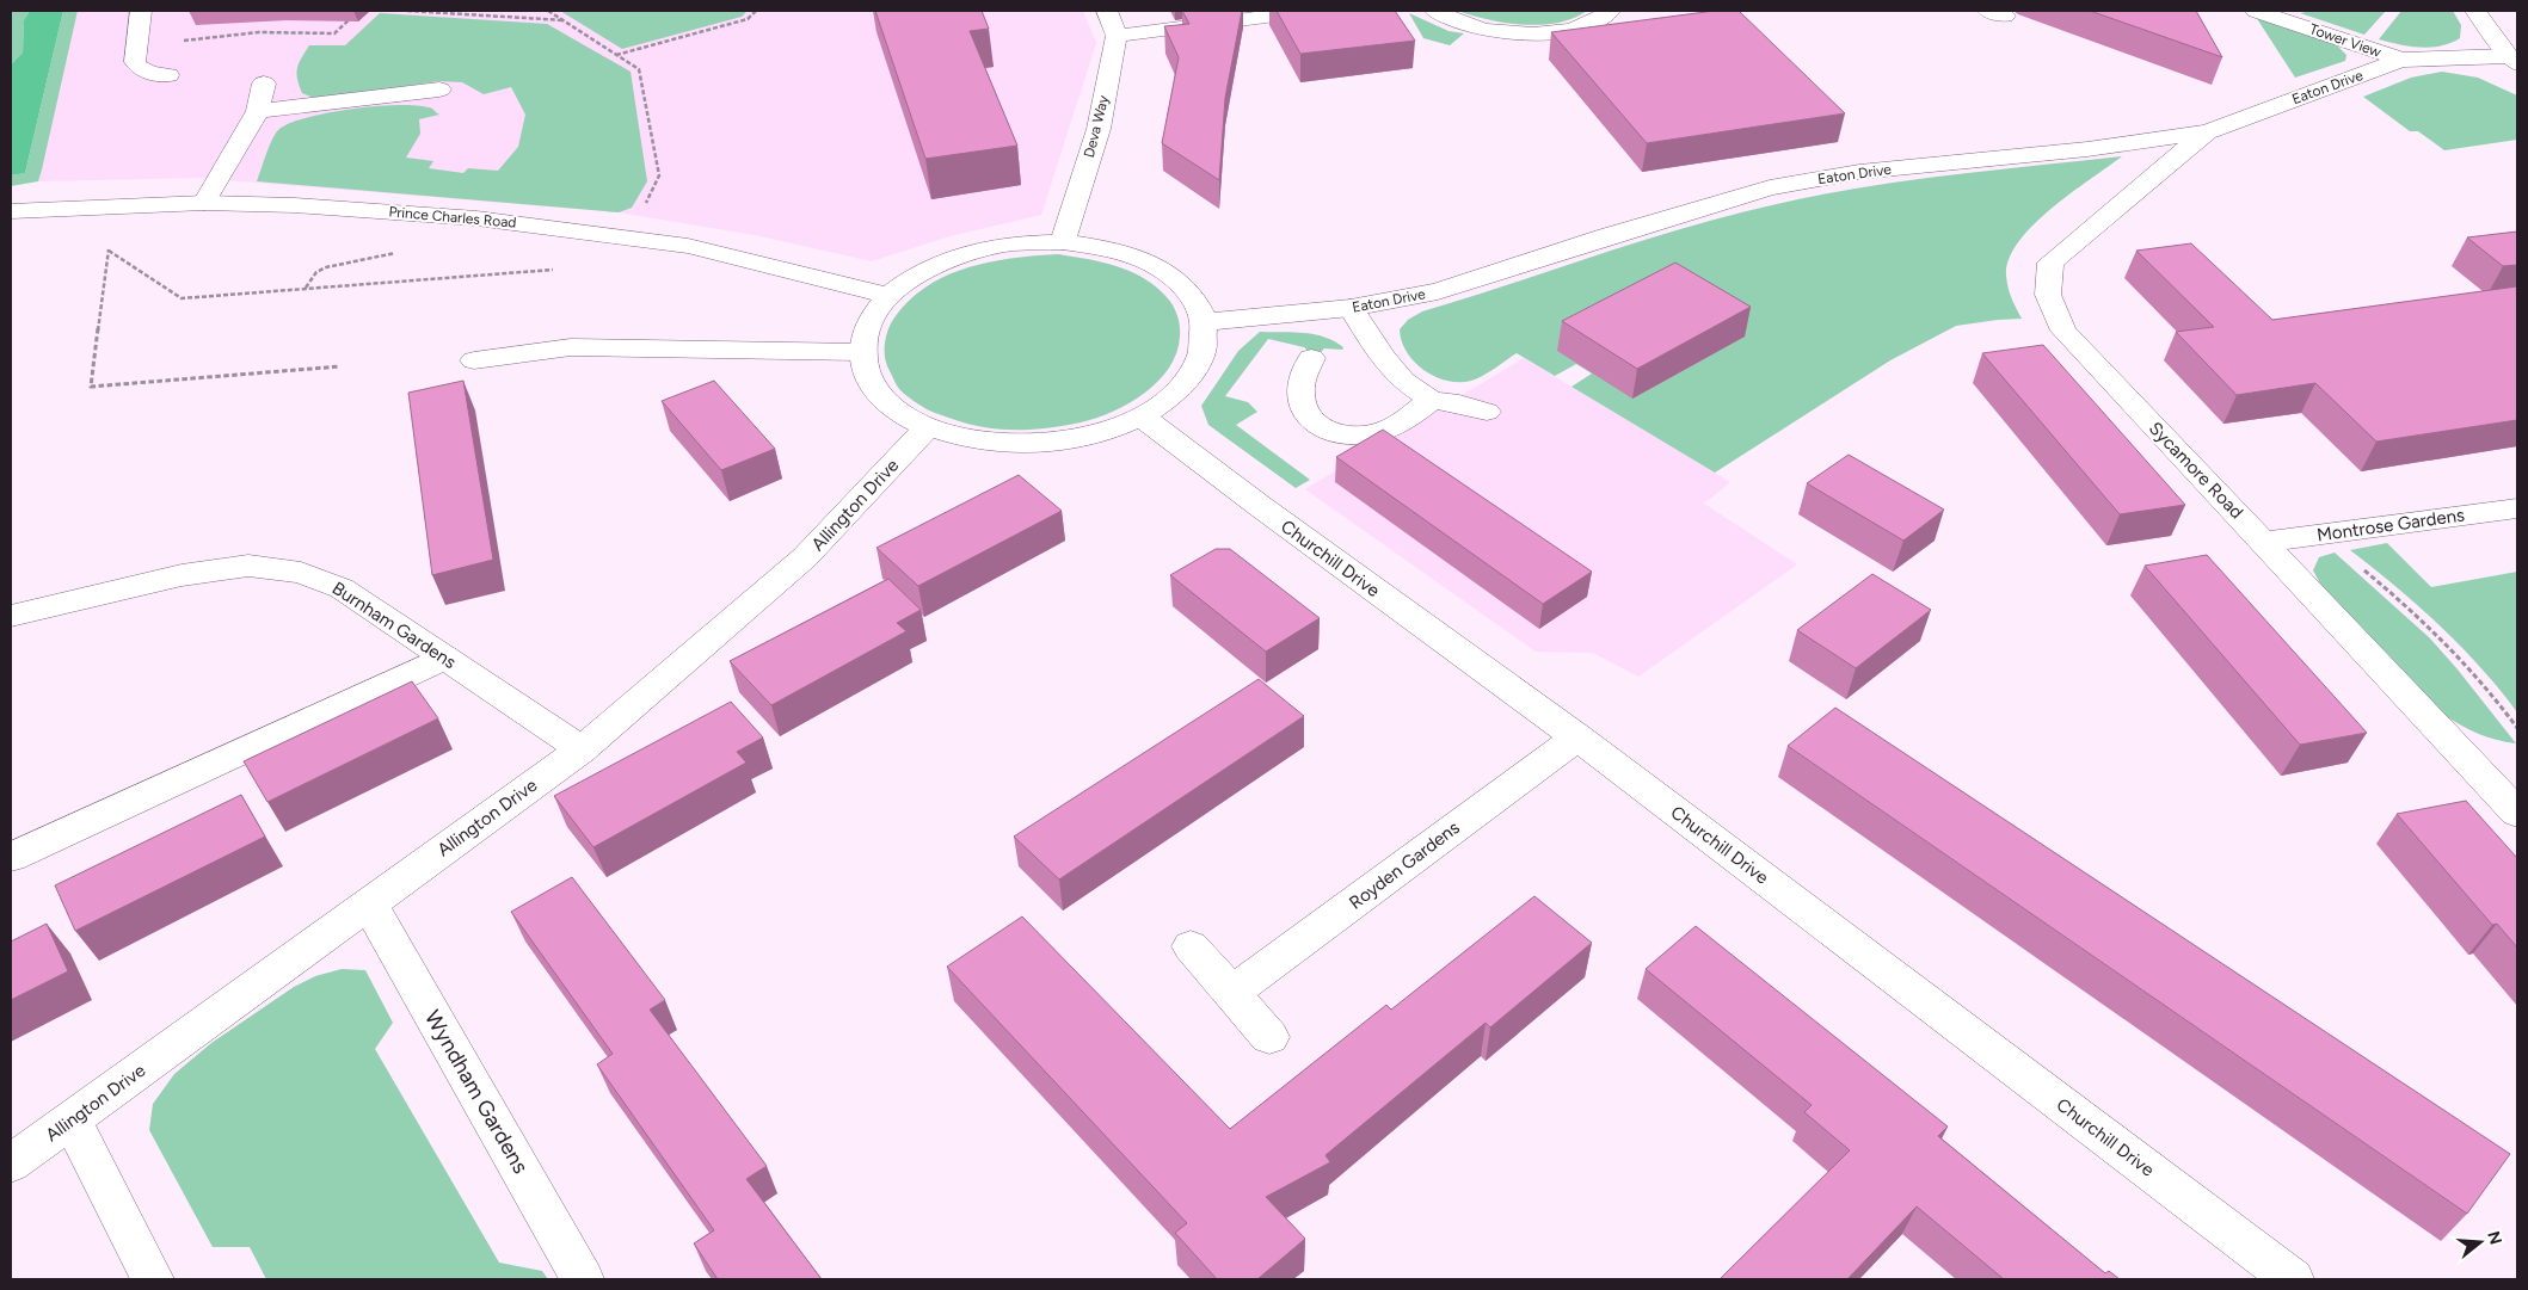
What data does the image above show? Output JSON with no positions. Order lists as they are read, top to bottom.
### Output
{
  "streets": {
    "street": [
      "Tower View",
      "Eaton Drive",
      "Deva Way",
      "Prince Charles Road",
      "Sycamore Road",
      "Allington Drive",
      "Montrose Gardens",
      "Churchill Drive",
      "Burnham Gardens",
      "Royden Gardens",
      "Wyndham Gardens"
    ]
  },
  "crossings": [
    ["Tower View", "Eaton Drive"],
    ["Eaton Drive", "Sycamore Road"],
    ["Sycamore Road", "Montrose Gardens"],
    ["Allington Drive", "Burnham Gardens"],
    ["Allington Drive", "Wyndham Gardens"],
    ["Churchill Drive", "Royden Gardens"]
  ],
  "north": "right"
}
